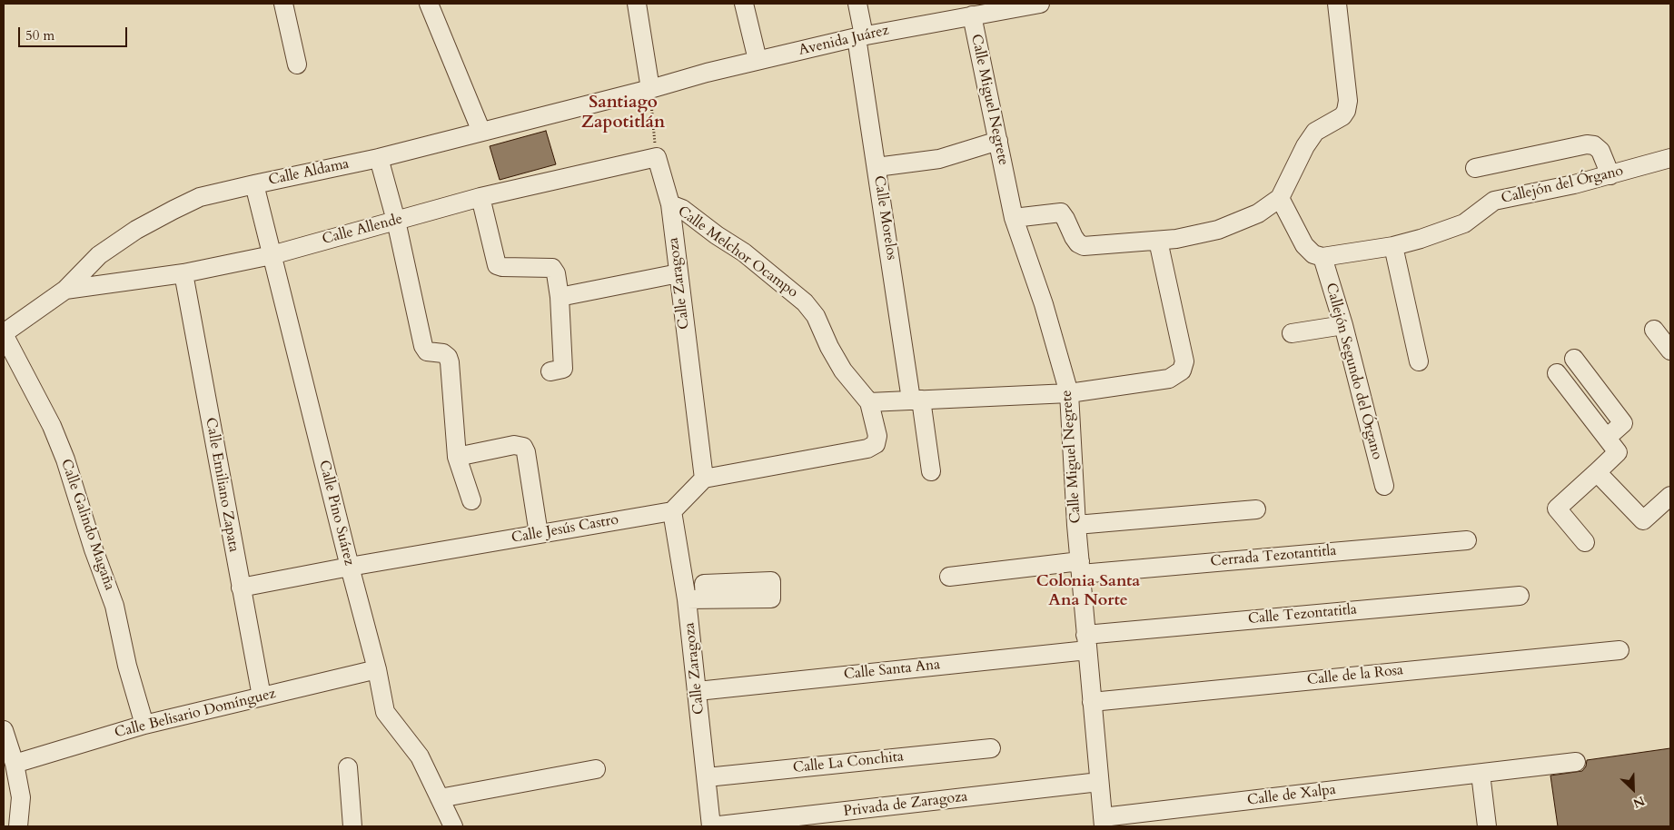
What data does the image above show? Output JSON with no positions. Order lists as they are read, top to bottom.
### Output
{
  "streets": {
    "street": [
      "Avenida Juárez",
      "Calle Miguel Negrete",
      "Calle Aldama",
      "Callejón del Órgano",
      "Calle Morelos",
      "Calle Allende",
      "Calle Melchor Ocampo",
      "Calle Zaragoza",
      "Callejón Segundo del Órgano",
      "Calle Emiliano Zapata",
      "Calle Pino Suárez",
      "Calle Galindo Magaña",
      "Calle Jesús Castro",
      "Cerrada Tezotantitla",
      "Calle Tezontatitla",
      "Calle Santa Ana",
      "Calle de la Rosa",
      "Calle Belisario Domínguez",
      "Calle La Conchita",
      "Calle de Xalpa",
      "Privada de Zaragoza"
    ]
  },
  "crossings": [
    ["Avenida Juárez", "Calle Miguel Negrete"],
    ["Avenida Juárez", "Calle Aldama"],
    ["Avenida Juárez", "Calle Morelos"],
    ["Calle Miguel Negrete", "Cerrada Tezotantitla"],
    ["Calle Miguel Negrete", "Calle Tezontatitla"],
    ["Calle Miguel Negrete", "Calle Santa Ana"],
    ["Calle Miguel Negrete", "Calle de la Rosa"],
    ["Calle Miguel Negrete", "Calle de Xalpa"],
    ["Calle Miguel Negrete", "Privada de Zaragoza"],
    ["Calle Aldama", "Calle Allende"],
    ["Calle Aldama", "Calle Pino Suárez"],
    ["Calle Aldama", "Calle Galindo Magaña"],
    ["Callejón del Órgano", "Callejón Segundo del Órgano"],
    ["Calle Allende", "Calle Zaragoza"],
    ["Calle Allende", "Calle Emiliano Zapata"],
    ["Calle Allende", "Calle Pino Suárez"],
    ["Calle Melchor Ocampo", "Calle Zaragoza"],
    ["Calle Zaragoza", "Calle Jesús Castro"],
    ["Calle Zaragoza", "Calle Santa Ana"],
    ["Calle Zaragoza", "Calle La Conchita"],
    ["Calle Zaragoza", "Privada de Zaragoza"],
    ["Calle Emiliano Zapata", "Calle Jesús Castro"],
    ["Calle Emiliano Zapata", "Calle Belisario Domínguez"],
    ["Calle Pino Suárez", "Calle Jesús Castro"],
    ["Calle Pino Suárez", "Calle Belisario Domínguez"],
    ["Calle Galindo Magaña", "Calle Belisario Domínguez"],
    ["Calle Tezontatitla", "Calle Santa Ana"]
  ],
  "districts": ["Santiago Zapotitlán", "Colonia Santa Ana Norte"],
  "scale_bar": "50 m",
  "north": "bottom right"
}
